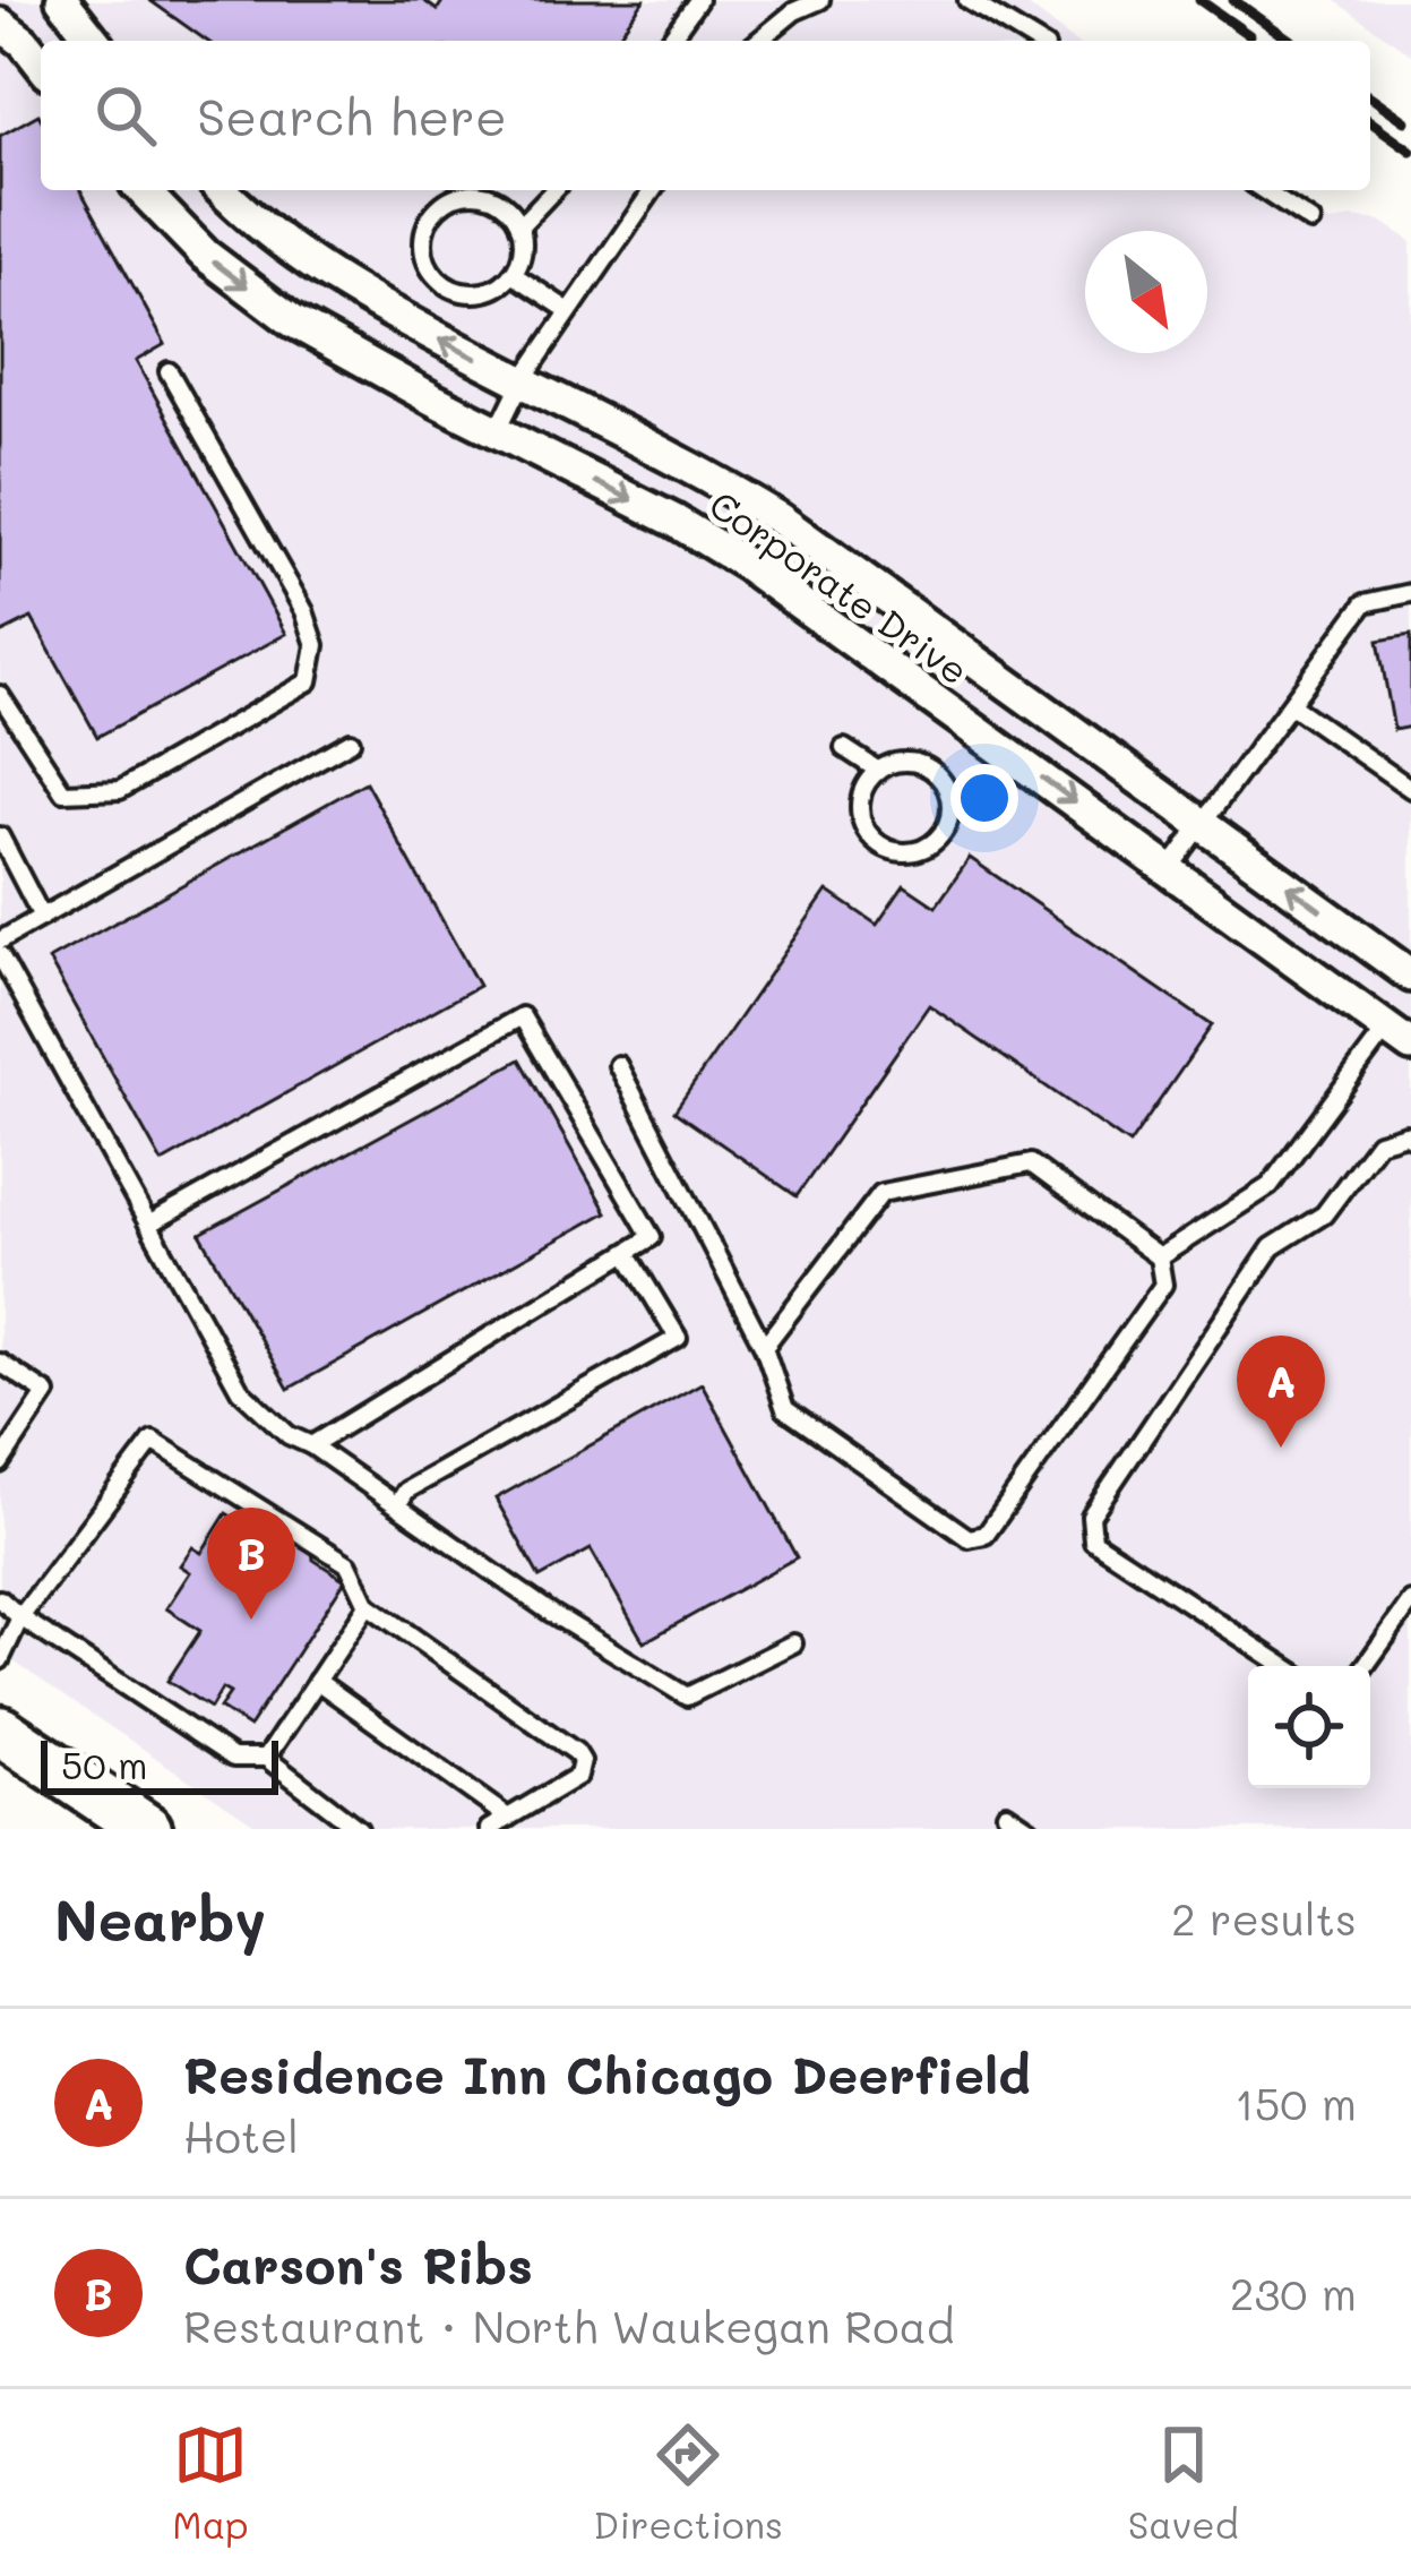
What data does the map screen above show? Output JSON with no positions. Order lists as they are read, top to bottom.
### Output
{
  "streets": {
    "street": ["Corporate Drive"]
  },
  "scale_bar": "50 m",
  "north": "bottom right",
  "page": {
    "search": "Search here",
    "pins": ["A", "B"],
    "scale": "50 m",
    "heading": ["Nearby", "2 results"],
    "list": [
      {
        "mark": "A",
        "name": "Residence Inn Chicago Deerfield",
        "note": "Hotel",
        "value": "150 m"
      },
      {
        "mark": "B",
        "name": "Carson's Ribs",
        "note": "Restaurant · North Waukegan Road",
        "value": "230 m"
      }
    ],
    "nav": ["Map", "Directions", "Saved"]
  }
}
